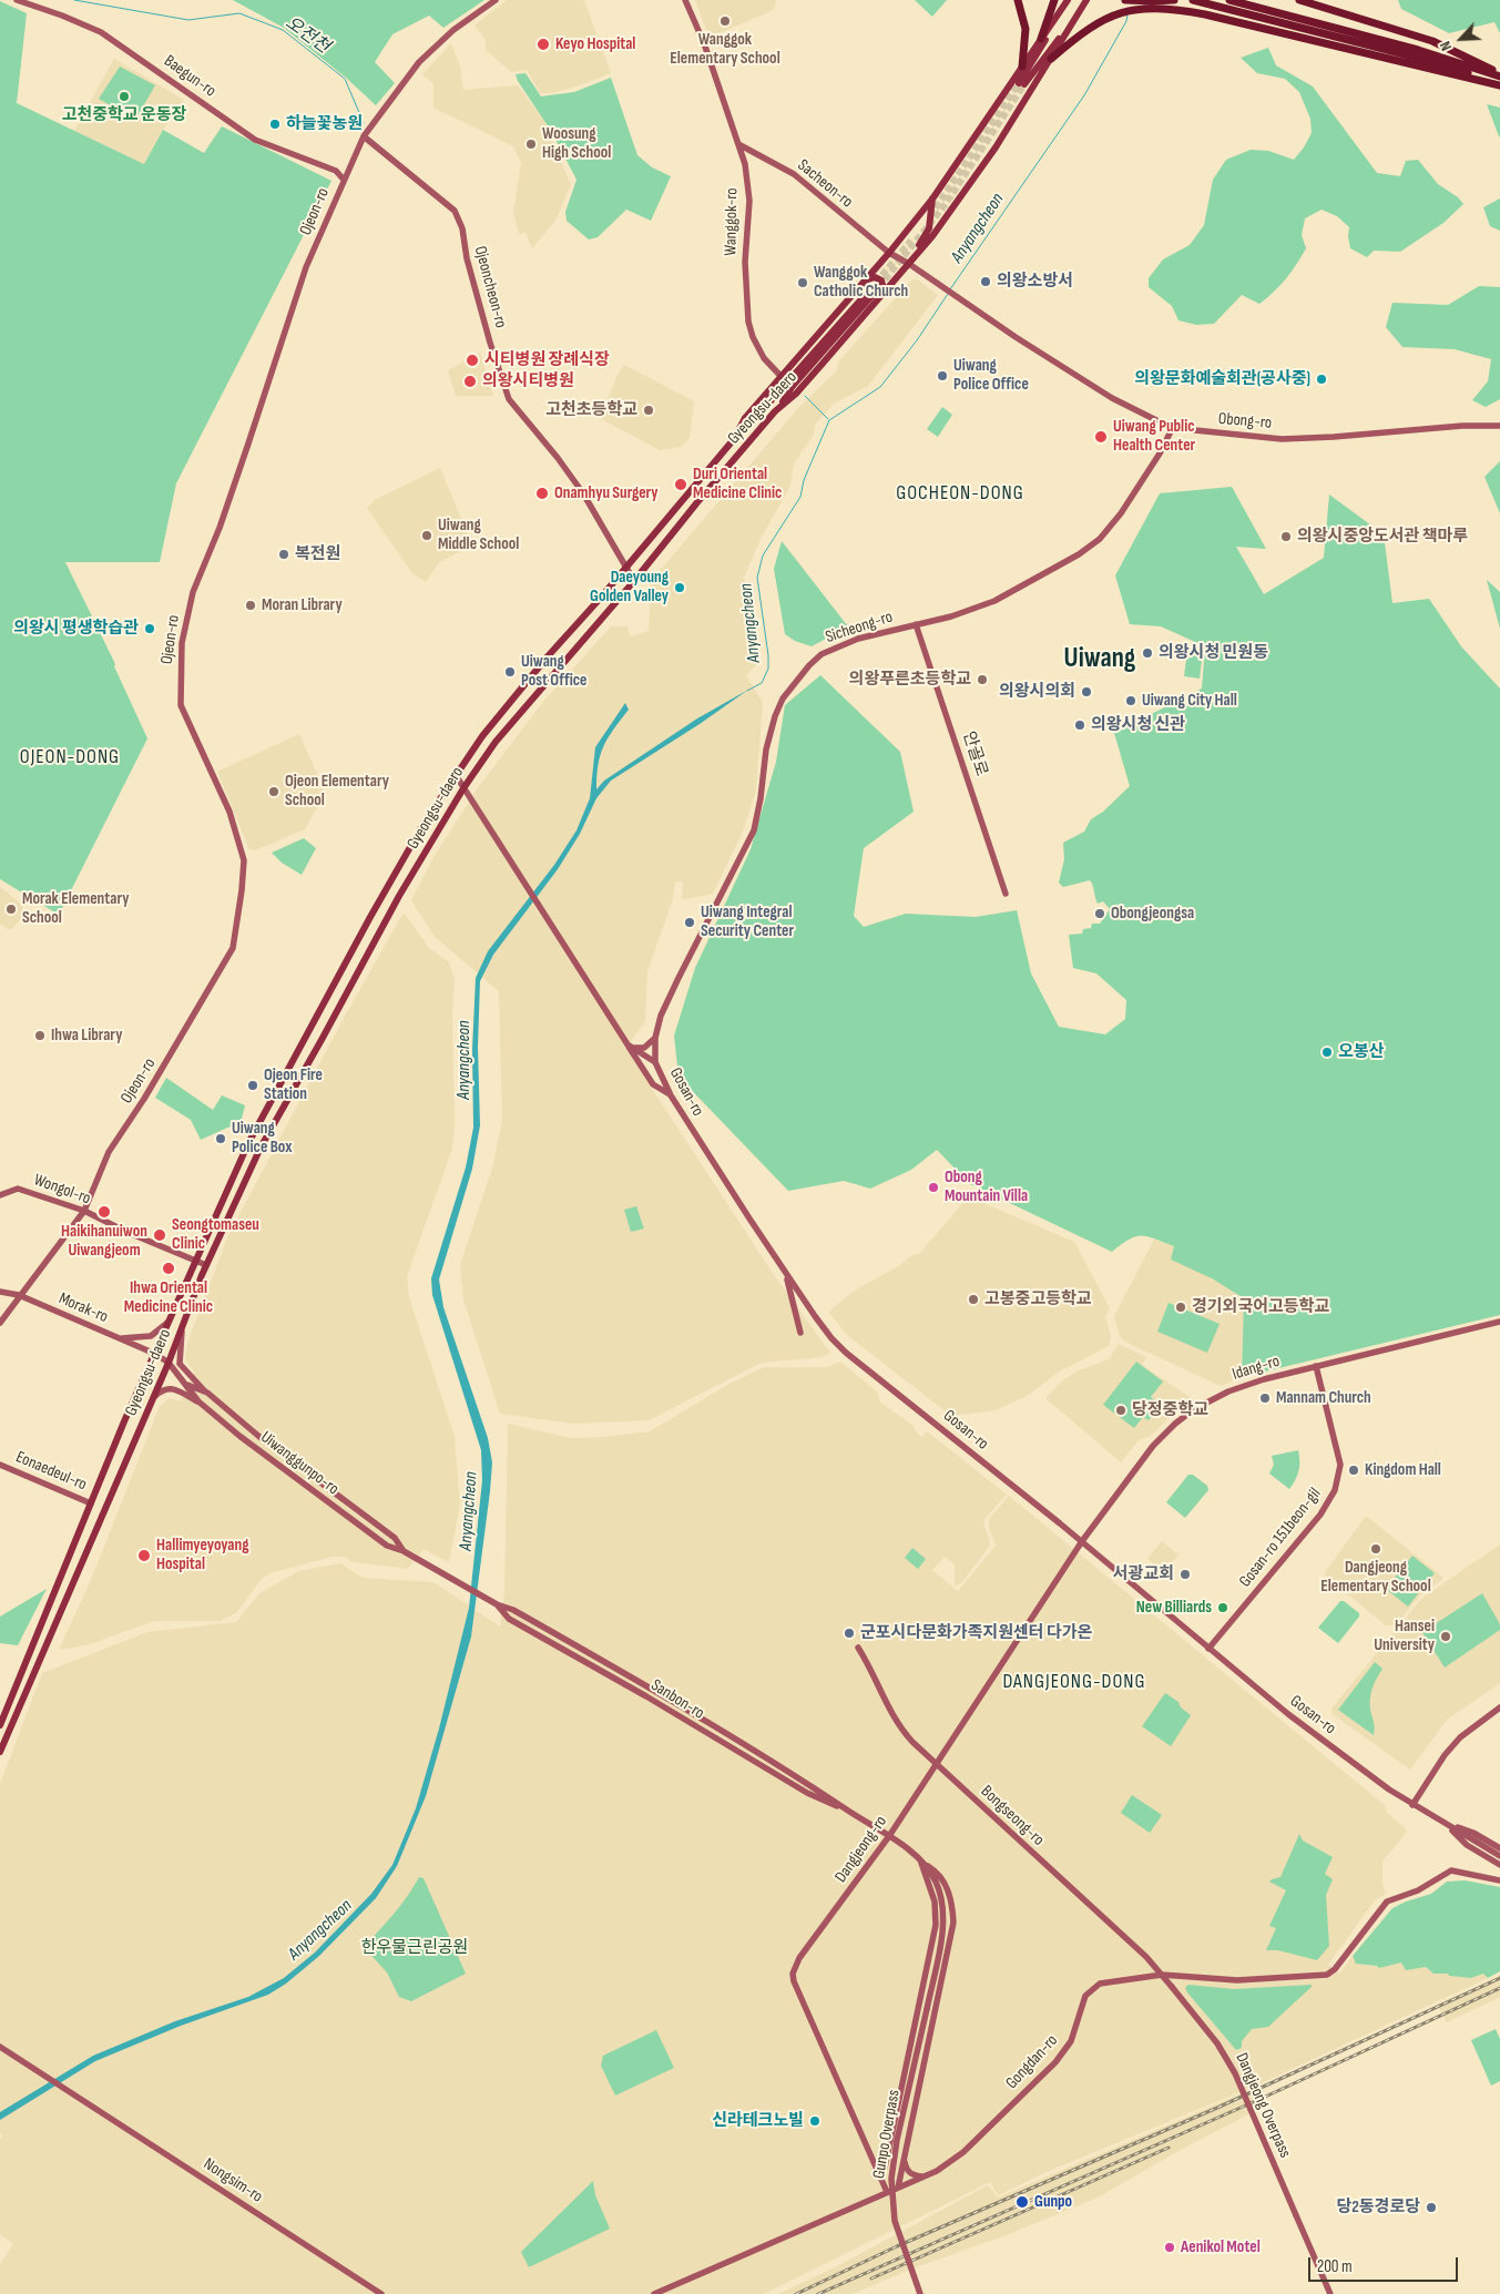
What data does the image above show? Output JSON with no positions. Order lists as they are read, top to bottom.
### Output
{
  "streets": {
    "main road": ["Gyeongsu-daero"],
    "street": [
      "Baegun-ro",
      "Sacheon-ro",
      "Ojeon-ro",
      "Wanggok-ro",
      "Ojeoncheon-ro",
      "Obong-ro",
      "Sicheong-ro",
      "안골로",
      "Gosan-ro",
      "Wongol-ro",
      "Morak-ro",
      "Idang-ro",
      "Uiwanggunpo-ro",
      "Eonaedeul-ro",
      "Gosan-ro 151beon-gil",
      "Sanbon-ro",
      "Bongseong-ro",
      "Dangjeong-ro",
      "Gongdan-ro",
      "Dangjeong Overpass",
      "Gunpo Overpass",
      "Nongsim-ro"
    ]
  },
  "crossings": [
    ["Baegun-ro", "Ojeon-ro"],
    ["Sacheon-ro", "Wanggok-ro"],
    ["Sacheon-ro", "Gyeongsu-daero"],
    ["Ojeon-ro", "Ojeoncheon-ro"],
    ["Ojeon-ro", "Wongol-ro"],
    ["Ojeon-ro", "Morak-ro"],
    ["Wanggok-ro", "Gyeongsu-daero"],
    ["Ojeoncheon-ro", "Gyeongsu-daero"],
    ["Gyeongsu-daero", "Obong-ro"],
    ["Gyeongsu-daero", "Gosan-ro"],
    ["Gyeongsu-daero", "Wongol-ro"],
    ["Gyeongsu-daero", "Morak-ro"],
    ["Gyeongsu-daero", "Uiwanggunpo-ro"],
    ["Gyeongsu-daero", "Eonaedeul-ro"],
    ["Obong-ro", "Sicheong-ro"],
    ["Sicheong-ro", "안골로"],
    ["Sicheong-ro", "Gosan-ro"],
    ["Gosan-ro", "Idang-ro"],
    ["Gosan-ro", "Gosan-ro 151beon-gil"],
    ["Gosan-ro", "Dangjeong-ro"],
    ["Morak-ro", "Uiwanggunpo-ro"],
    ["Idang-ro", "Gosan-ro 151beon-gil"],
    ["Idang-ro", "Dangjeong-ro"],
    ["Uiwanggunpo-ro", "Sanbon-ro"],
    ["Sanbon-ro", "Dangjeong-ro"],
    ["Sanbon-ro", "Gunpo Overpass"],
    ["Bongseong-ro", "Dangjeong-ro"],
    ["Bongseong-ro", "Gongdan-ro"],
    ["Bongseong-ro", "Dangjeong Overpass"],
    ["Dangjeong-ro", "Gongdan-ro"]
  ],
  "districts": [
    "GOCHEON-DONG",
    "Uiwang",
    "OJEON-DONG",
    "DANGJEONG-DONG"
  ],
  "water": ["오전천", "Anyangcheon"],
  "parks": ["한우물근린공원"],
  "places": [
    "Wanggok Elementary School",
    "Keyo Hospital",
    "고천중학교 운동장",
    "하늘꽃농원",
    "Woosung High School",
    "의왕소방서",
    "Wanggok Catholic Church",
    "시티병원 장례식장",
    "Uiwang Police Office",
    "의왕문화예술회관(공사중)",
    "의왕시티병원",
    "고천초등학교",
    "Uiwang Public Health Center",
    "Duri Oriental Medicine Clinic",
    "Onamhyu Surgery",
    "Uiwang Middle School",
    "의왕시중앙도서관 책마루",
    "복전원",
    "Daeyoung Golden Valley",
    "Moran Library",
    "의왕시 평생학습관",
    "의왕시청 민원동",
    "Uiwang Post Office",
    "의왕푸른초등학교",
    "의왕시의회",
    "Uiwang City Hall",
    "의왕시청 신관",
    "Ojeon Elementary School",
    "Morak Elementary School",
    "Obongjeongsa",
    "Uiwang Integral Security Center",
    "Ihwa Library",
    "오봉산",
    "Ojeon Fire Station",
    "Uiwang Police Box",
    "Obong Mountain Villa",
    "Haikihanuiwon Uiwangjeom",
    "Seongtomaseu Clinic",
    "Ihwa Oriental Medicine Clinic",
    "고봉중고등학교",
    "경기외국어고등학교",
    "Mannam Church",
    "당정중학교",
    "Kingdom Hall",
    "Dangjeong Elementary School",
    "Hallimyeyoyang Hospital",
    "서광교회",
    "New Billiards",
    "군포시다문화가족지원센터 다가온",
    "Hansei University",
    "신라테크노빌",
    "Gunpo",
    "당2동경로당",
    "Aenikol Motel"
  ],
  "scale_bar": "200 m",
  "north": "bottom left"
}
